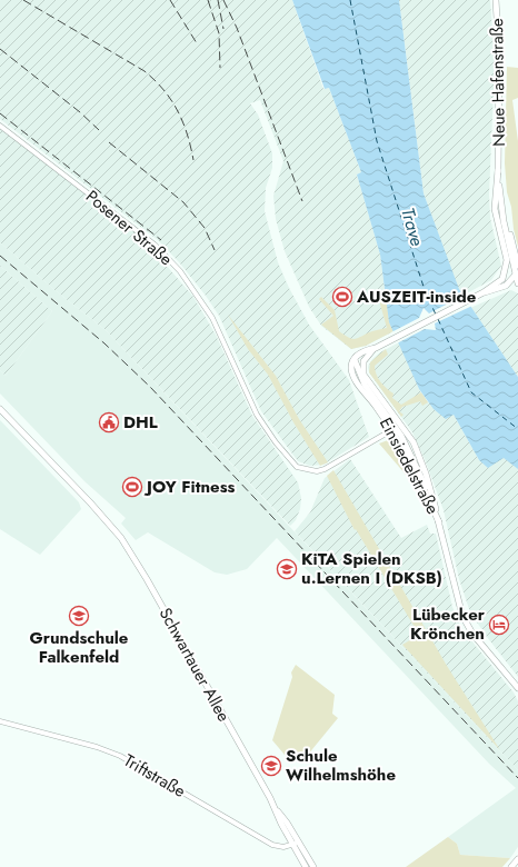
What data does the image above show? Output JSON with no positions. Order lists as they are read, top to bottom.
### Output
{
  "streets": {
    "main road": ["Neue Hafenstraße", "Einsiedelstraße", "Schwartauer Allee"],
    "street": ["Posener Straße", "Triftstraße"]
  },
  "crossings": [
    ["Posener Straße", "Einsiedelstraße"],
    ["Schwartauer Allee", "Triftstraße"]
  ],
  "water": ["Trave"],
  "places": {
    "sports": ["AUSZEIT-inside", "JOY Fitness"],
    "public building": ["DHL"],
    "school or university": ["KiTA Spielen u.Lernen I (DKSB)", "Grundschule Falkenfeld", "Schule Wilhelmshöhe"],
    "hotel": ["Lübecker Krönchen"]
  }
}
